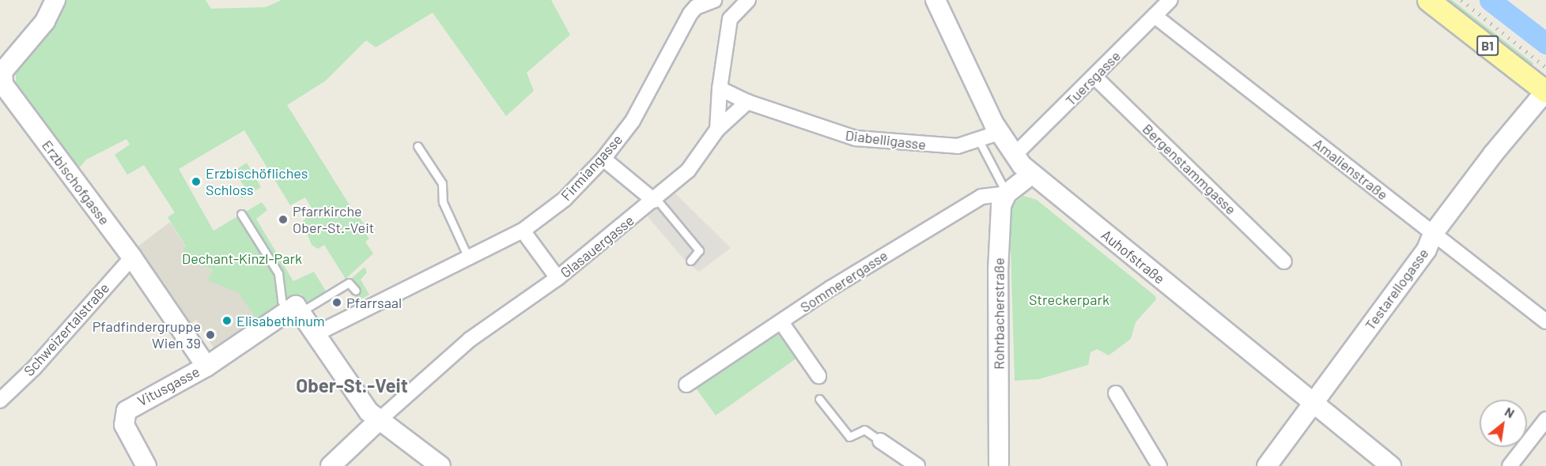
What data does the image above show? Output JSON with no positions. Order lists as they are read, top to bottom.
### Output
{
  "streets": {
    "main road": ["B1"],
    "street": [
      "Tuersgasse",
      "Diabelligasse",
      "Firmiangasse",
      "Bergenstammgasse",
      "Amalienstraße",
      "Erzbischofgasse",
      "Glasauergasse",
      "Auhofstraße",
      "Sommerergasse",
      "Testarellogasse",
      "Rohrbacherstraße",
      "Schweizertalstraße",
      "Vitusgasse"
    ]
  },
  "crossings": [
    ["B1", "Testarellogasse"],
    ["Tuersgasse", "Bergenstammgasse"],
    ["Tuersgasse", "Amalienstraße"],
    ["Tuersgasse", "Auhofstraße"],
    ["Diabelligasse", "Auhofstraße"],
    ["Amalienstraße", "Testarellogasse"],
    ["Erzbischofgasse", "Schweizertalstraße"],
    ["Erzbischofgasse", "Vitusgasse"],
    ["Auhofstraße", "Testarellogasse"],
    ["Sommerergasse", "Rohrbacherstraße"]
  ],
  "districts": ["Ober-St.-Veit"],
  "parks": ["Dechant-Kinzl-Park", "Streckerpark"],
  "places": [
    "Erzbischöfliches Schloss",
    "Pfarrkirche Ober-St.-Veit",
    "Pfarrsaal",
    "Elisabethinum",
    "Pfadfindergruppe Wien 39"
  ],
  "north": "top right"
}
